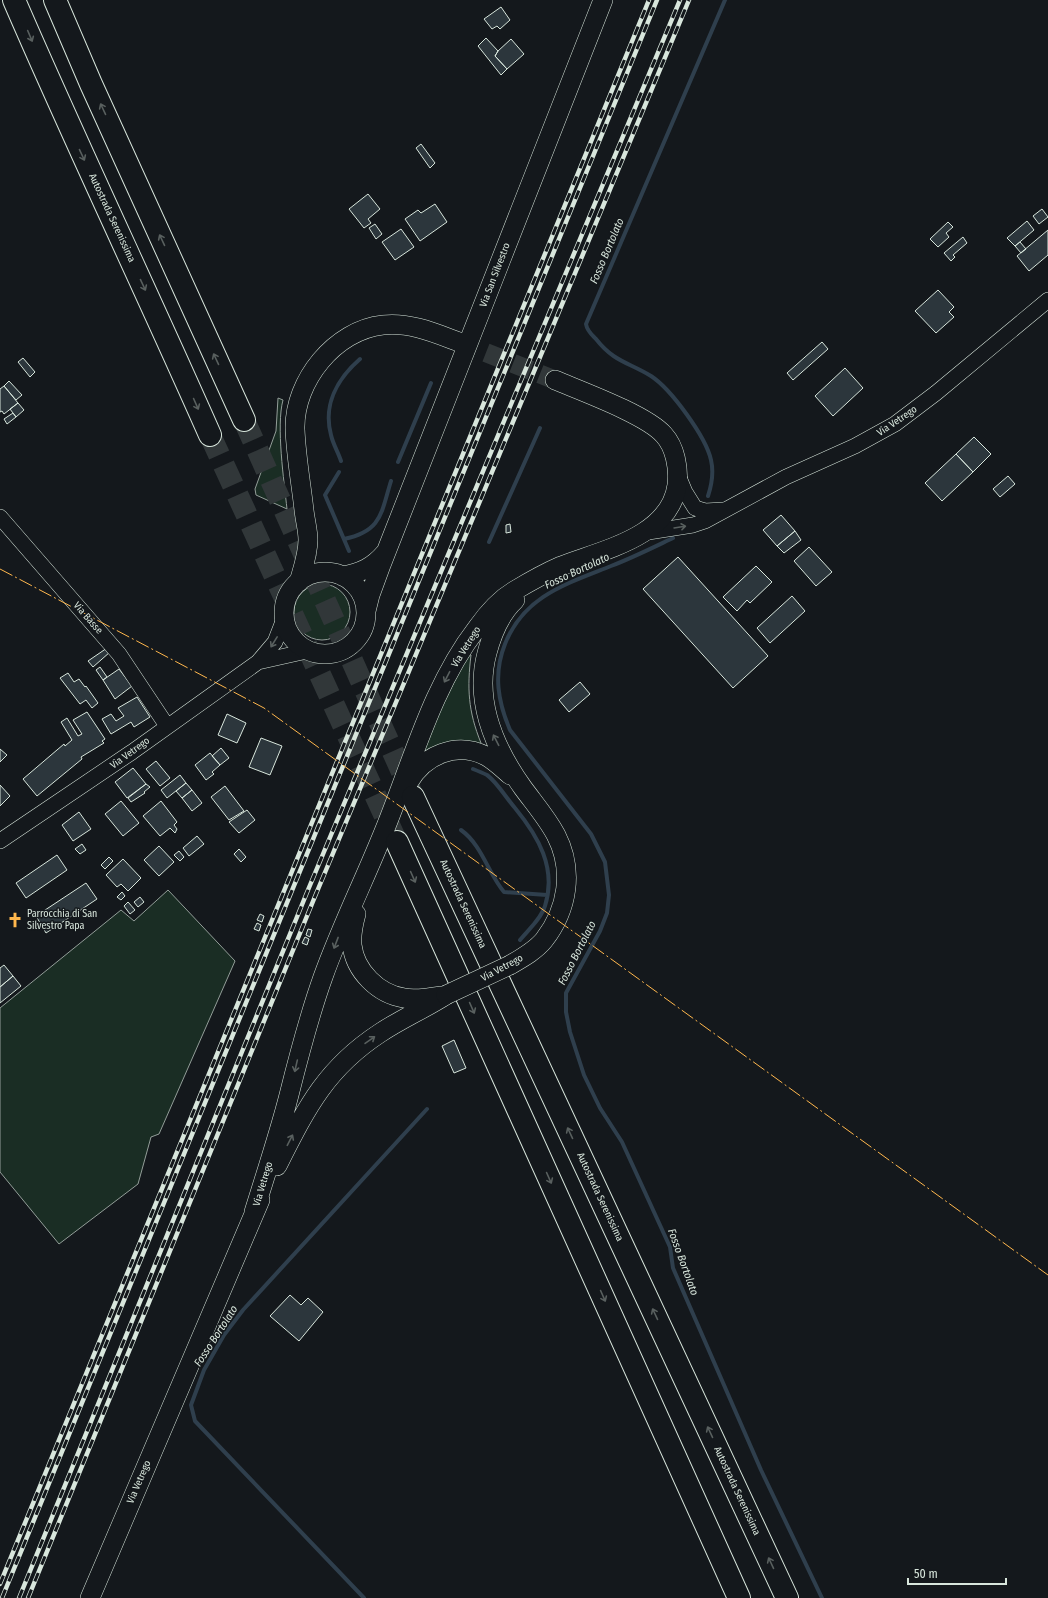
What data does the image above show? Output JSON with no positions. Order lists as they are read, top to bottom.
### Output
{
  "streets": {
    "highway": ["Autostrada Serenissima"],
    "main road": ["Via San Silvestro", "Via Vetrego"],
    "street": ["Via Basse"]
  },
  "crossings": [
    ["Via San Silvestro", "Via Vetrego"],
    ["Via Vetrego", "Via Basse"]
  ],
  "water": ["Fosso Bortolato"],
  "places": {
    "church": ["Parrocchia di San Silvestro Papa"]
  },
  "scale_bar": "50 m"
}
